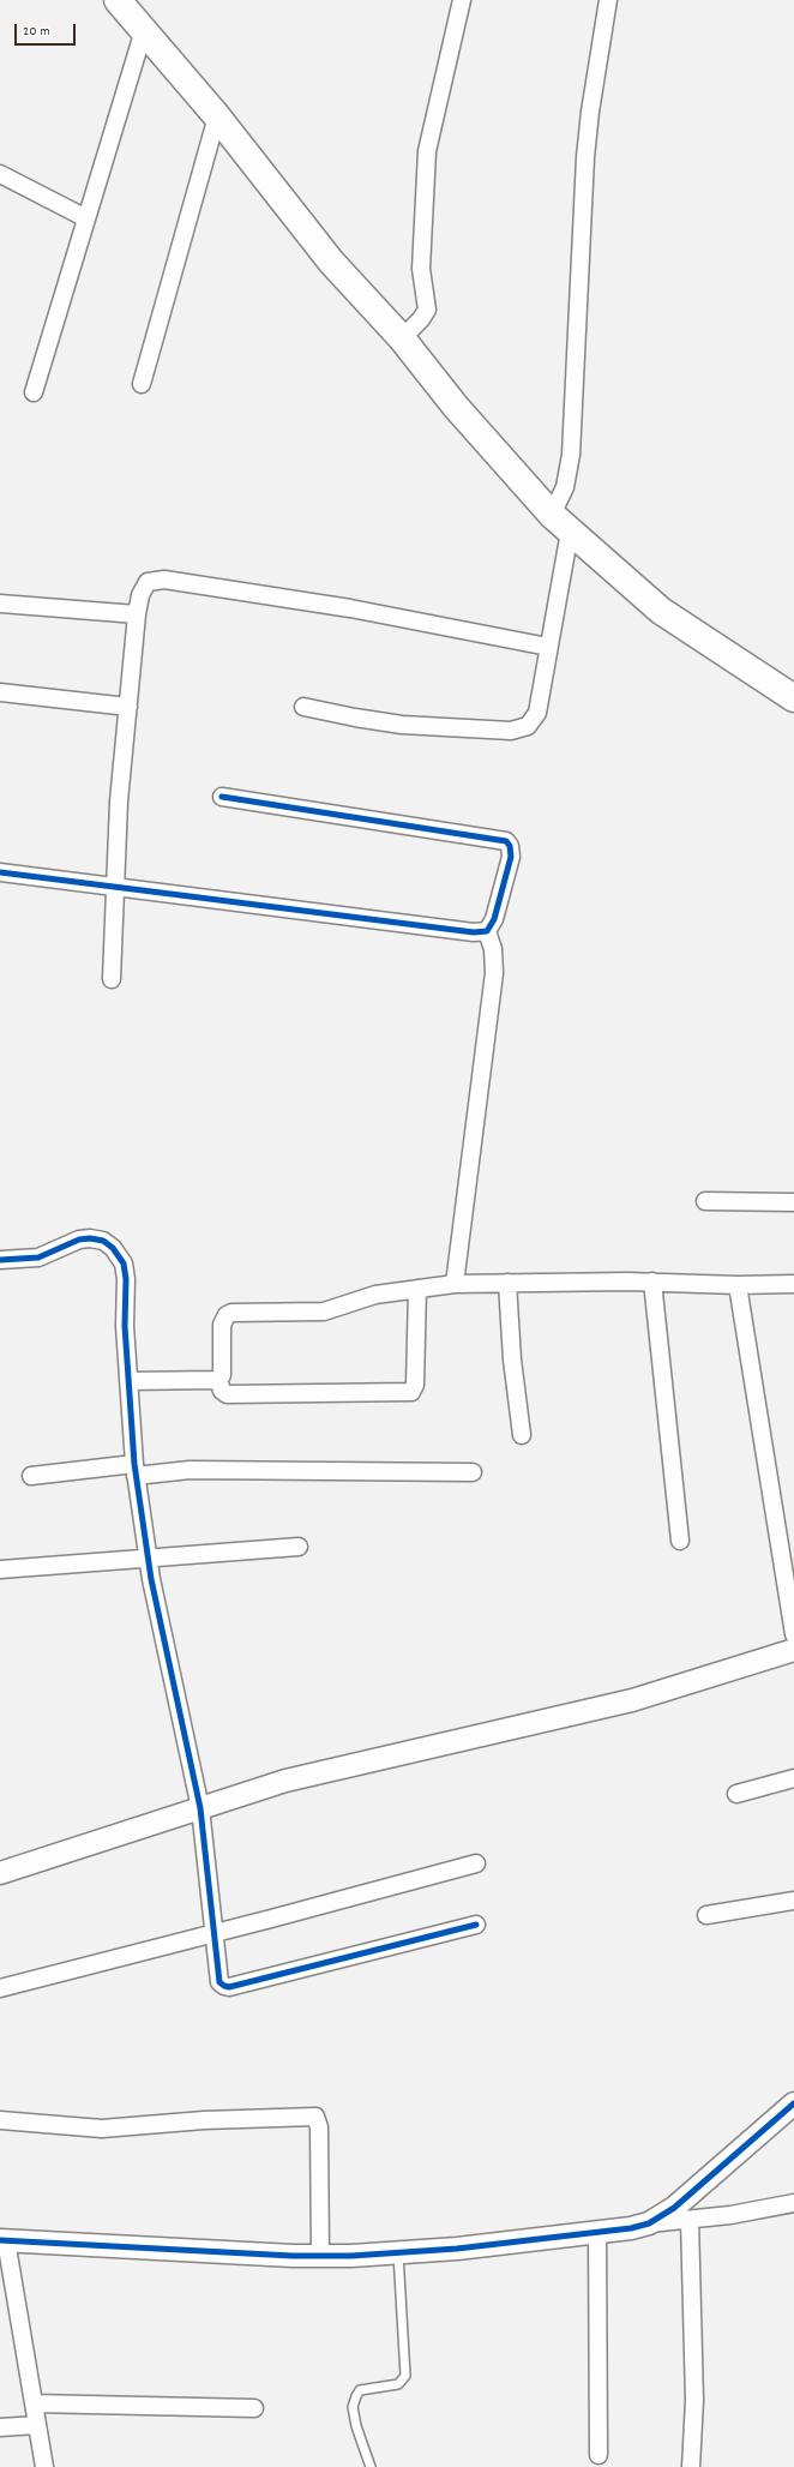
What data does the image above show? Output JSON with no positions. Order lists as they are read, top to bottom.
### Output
{
  "scale_bar": "20 m"
}
